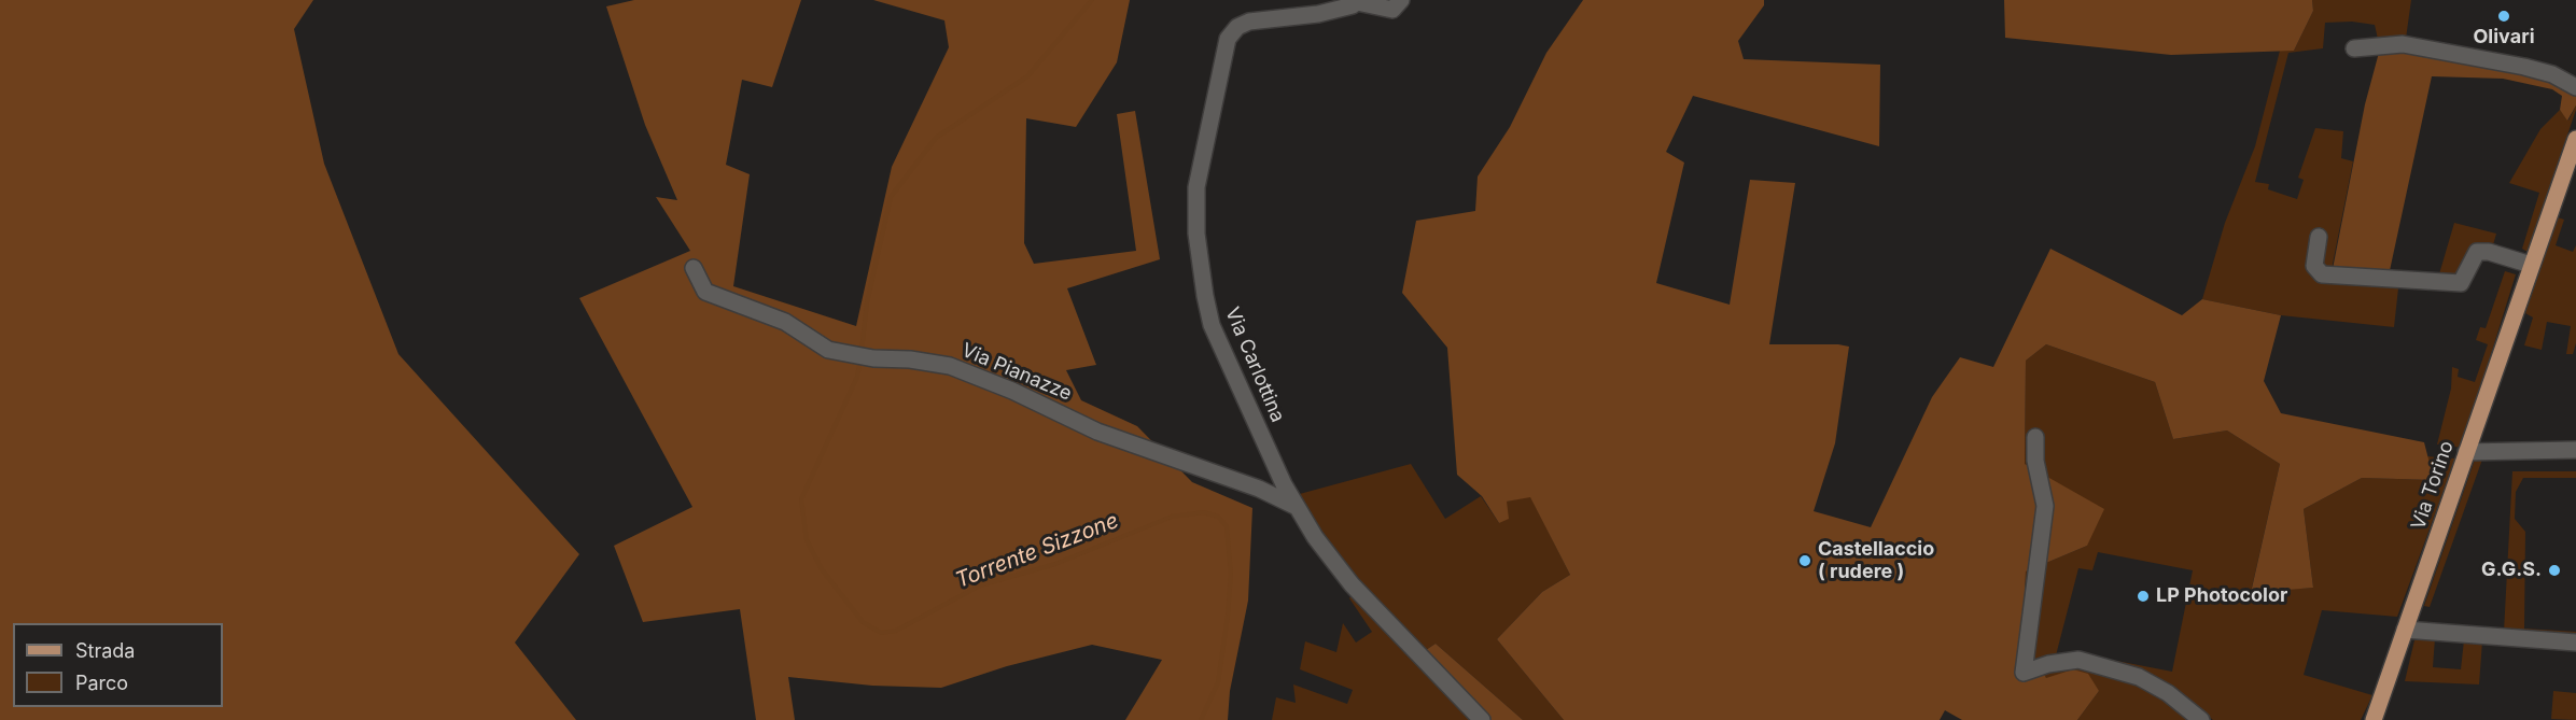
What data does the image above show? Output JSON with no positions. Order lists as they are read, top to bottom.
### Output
{
  "streets": {
    "main road": ["Via Torino"],
    "street": ["Via Carlottina", "Via Pianazze"]
  },
  "crossings": [
    ["Via Carlottina", "Via Pianazze"]
  ],
  "water": ["Torrente Sizzone"],
  "places": [
    "Olivari",
    "Castellaccio ( rudere )",
    "G.G.S.",
    "LP Photocolor"
  ],
  "legend": ["Strada", "Parco"]
}
